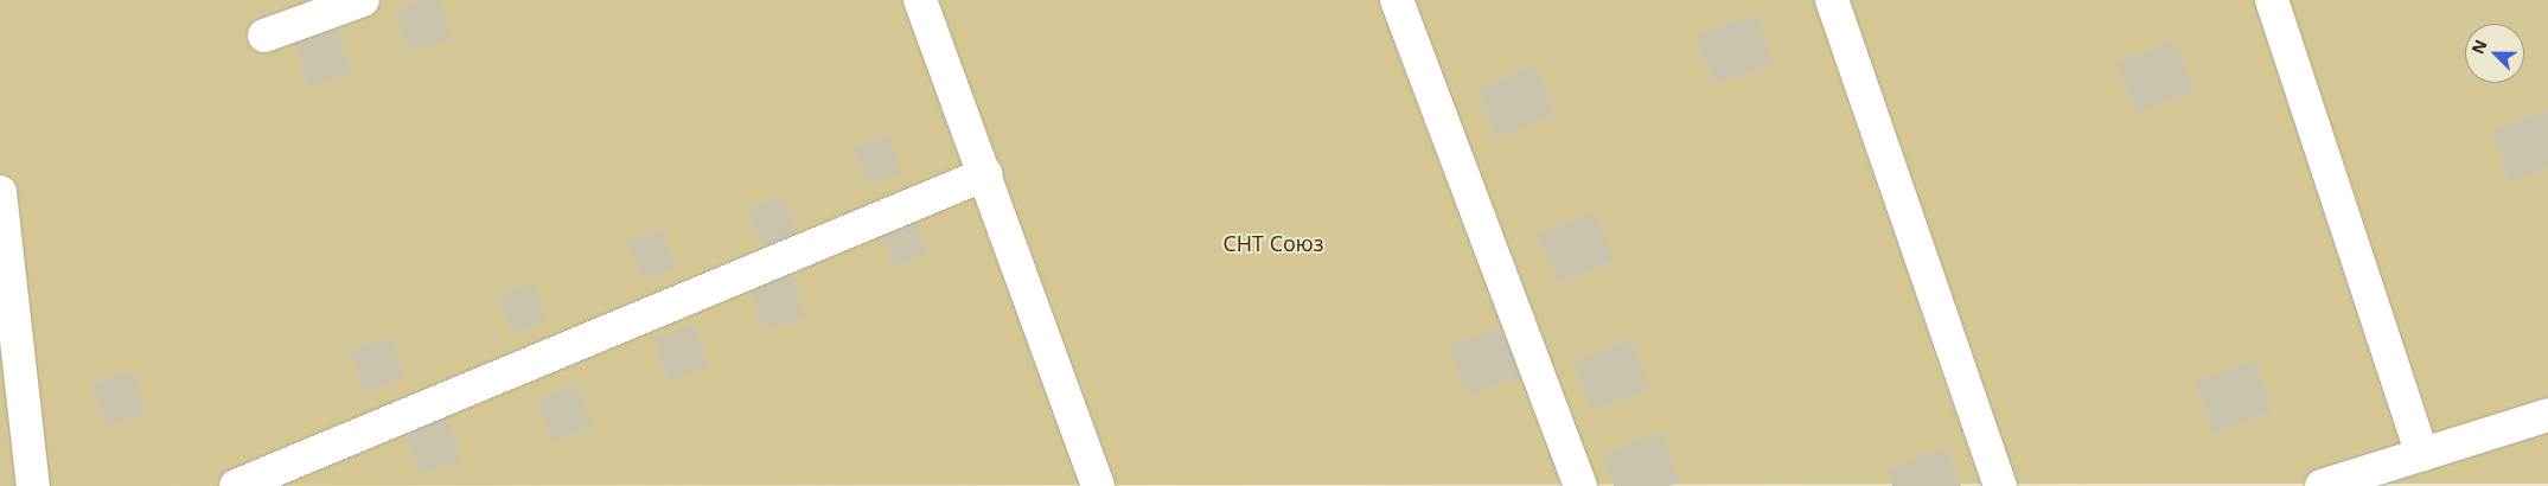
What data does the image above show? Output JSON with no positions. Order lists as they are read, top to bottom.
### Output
{
  "parks": ["СНТ Союз"],
  "north": "top left"
}
